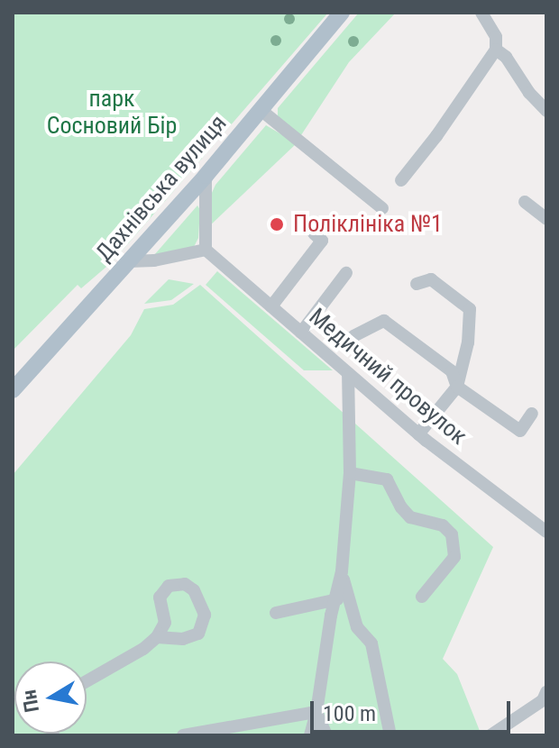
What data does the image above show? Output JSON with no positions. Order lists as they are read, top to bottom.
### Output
{
  "streets": {
    "main road": ["Дахнівська вулиця"],
    "street": ["Медичний провулок"]
  },
  "parks": ["парк Сосновий Бір"],
  "places": ["Поліклініка №1"],
  "scale_bar": "100 m",
  "north": "left"
}
